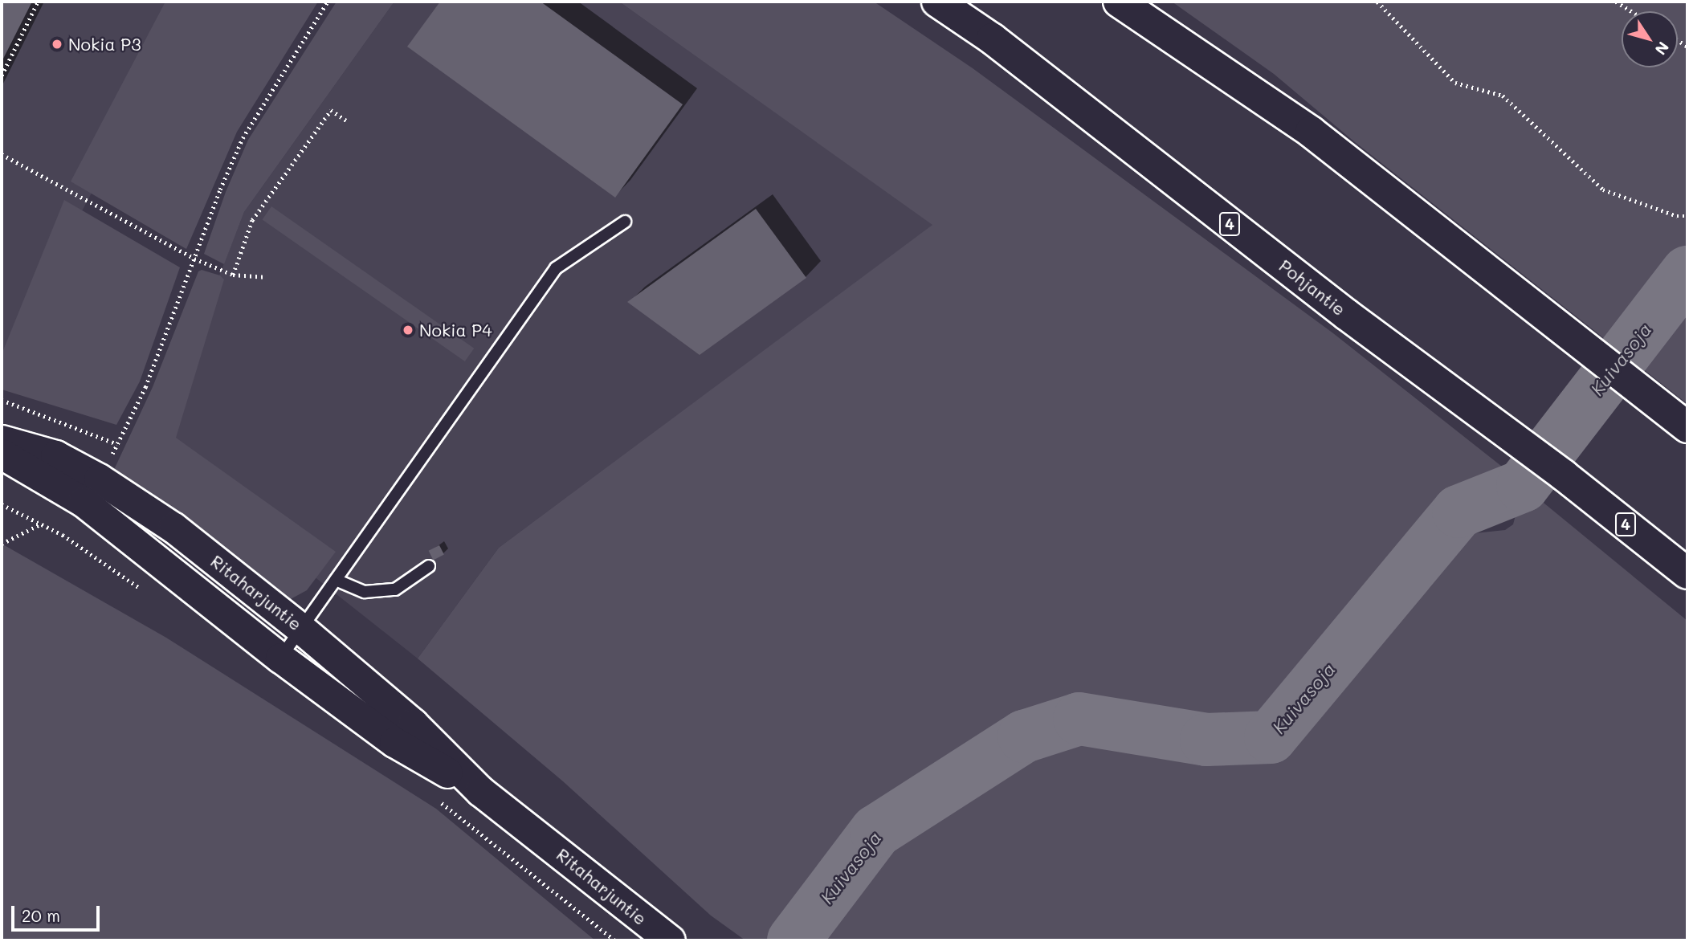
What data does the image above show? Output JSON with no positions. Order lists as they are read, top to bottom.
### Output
{
  "streets": {
    "highway": ["4", "Pohjantie"],
    "street": ["Ritaharjuntie"]
  },
  "water": ["Kuivasoja"],
  "places": ["Nokia P3", "Nokia P4"],
  "scale_bar": "20 m",
  "north": "bottom right"
}
